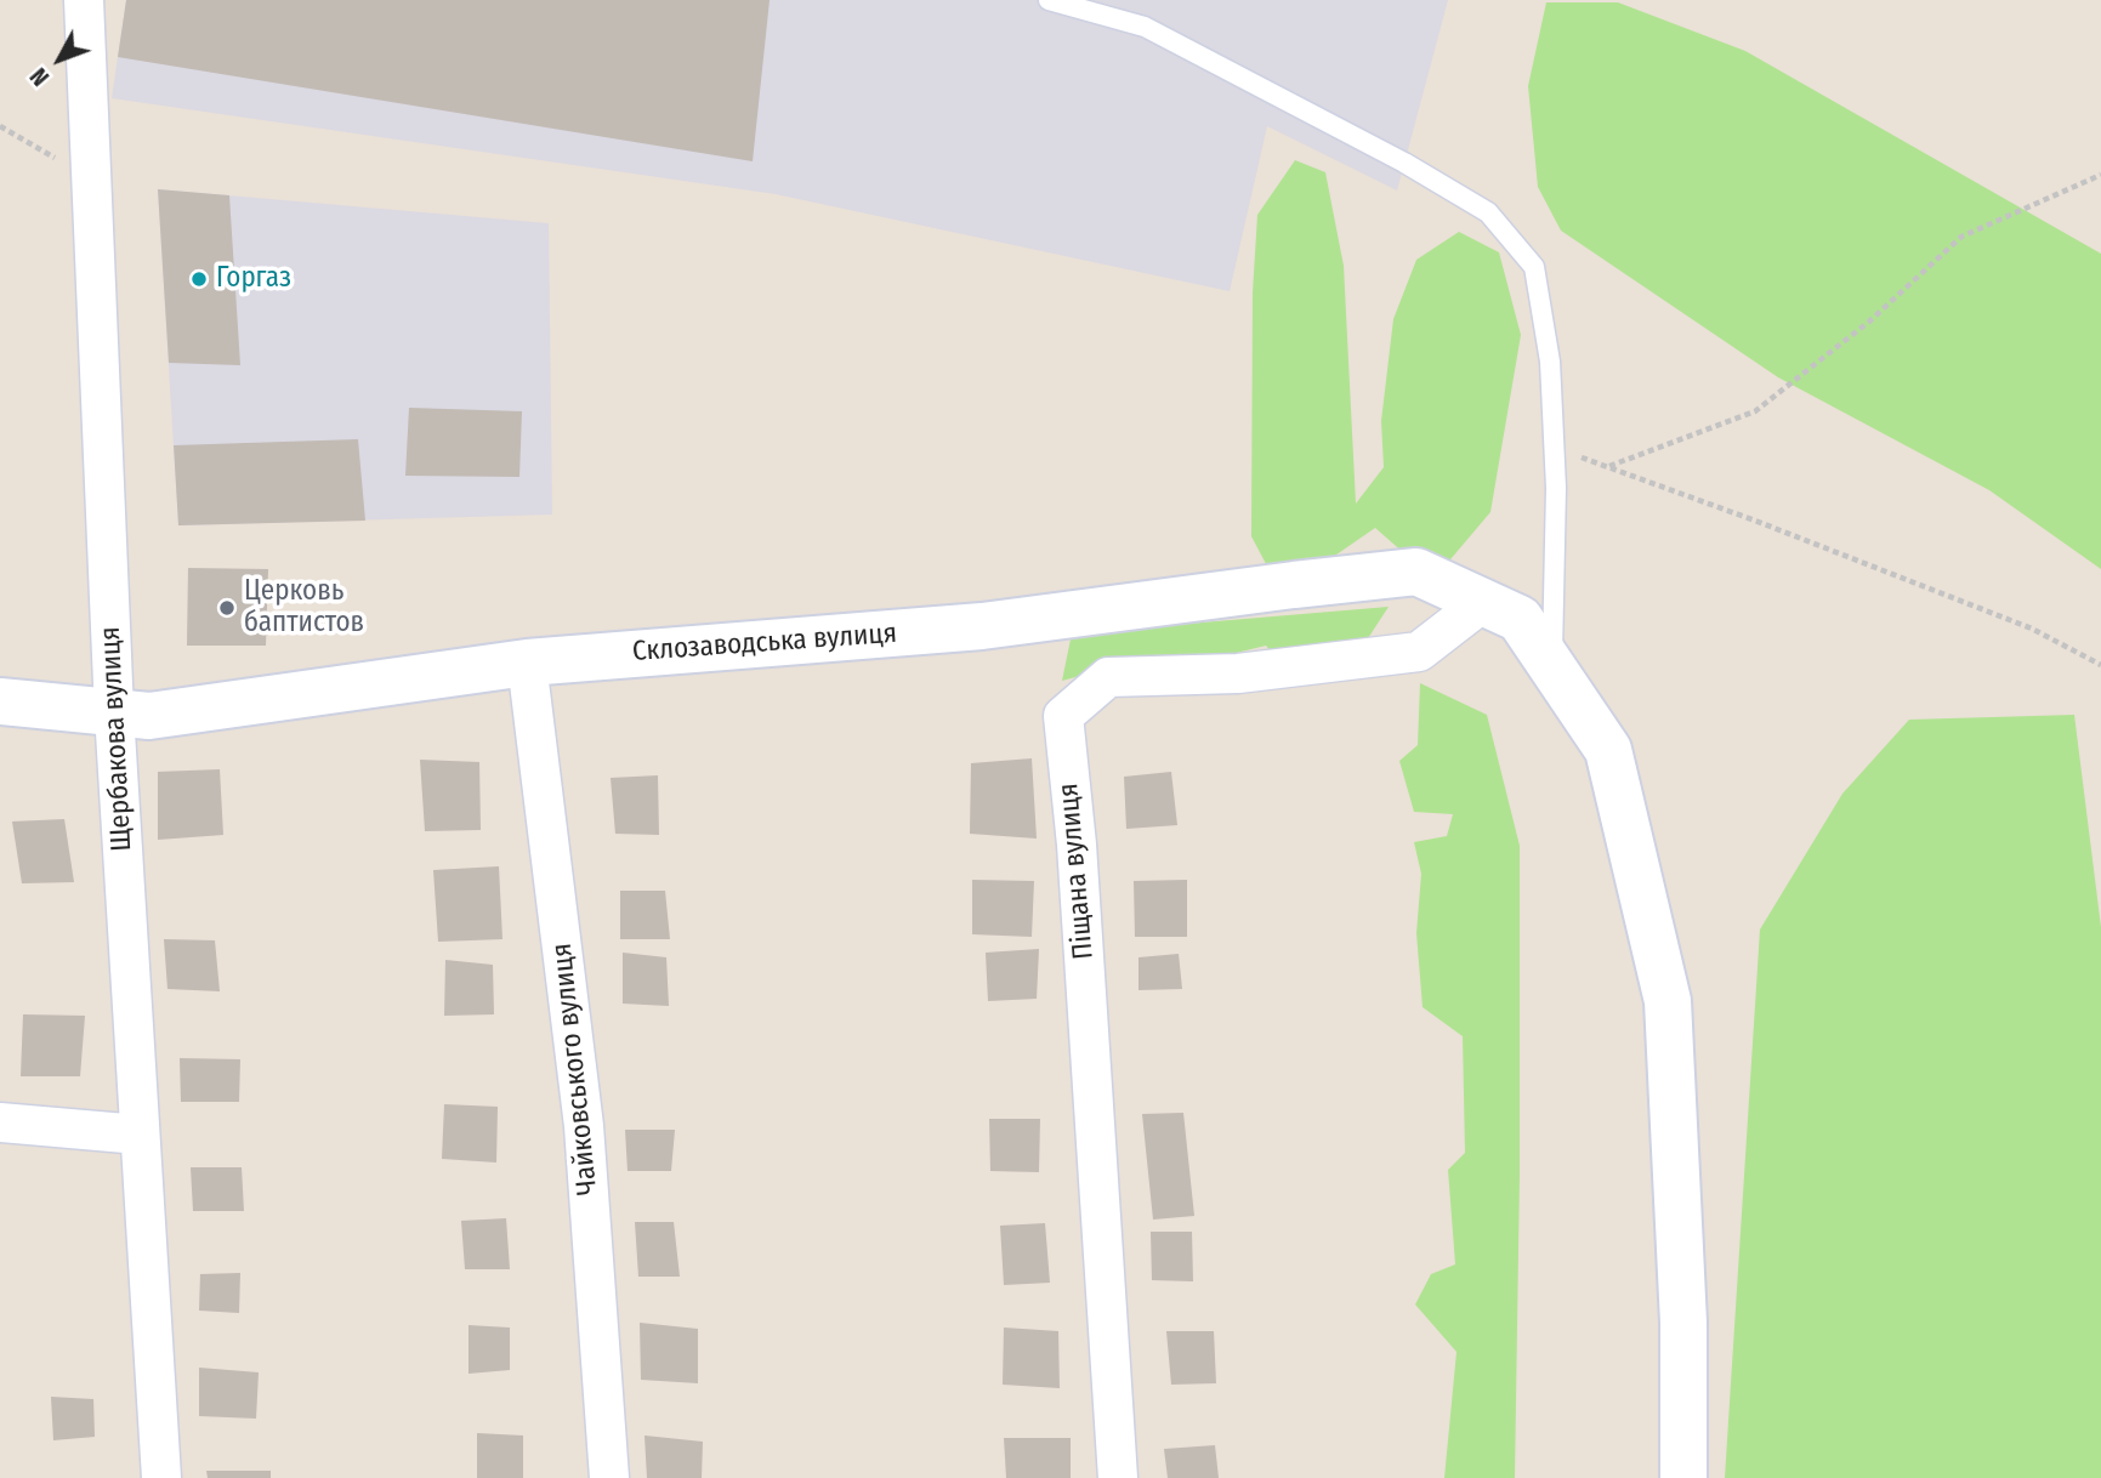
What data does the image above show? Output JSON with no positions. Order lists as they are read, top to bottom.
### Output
{
  "streets": {
    "street": [
      "Склозаводська вулиця",
      "Щербакова вулиця",
      "Піщана вулиця",
      "Чайковського вулиця"
    ]
  },
  "crossings": [
    ["Склозаводська вулиця", "Щербакова вулиця"],
    ["Склозаводська вулиця", "Піщана вулиця"],
    ["Склозаводська вулиця", "Чайковського вулиця"]
  ],
  "places": ["Горгаз", "Церковь баптистов"],
  "north": "bottom left"
}
